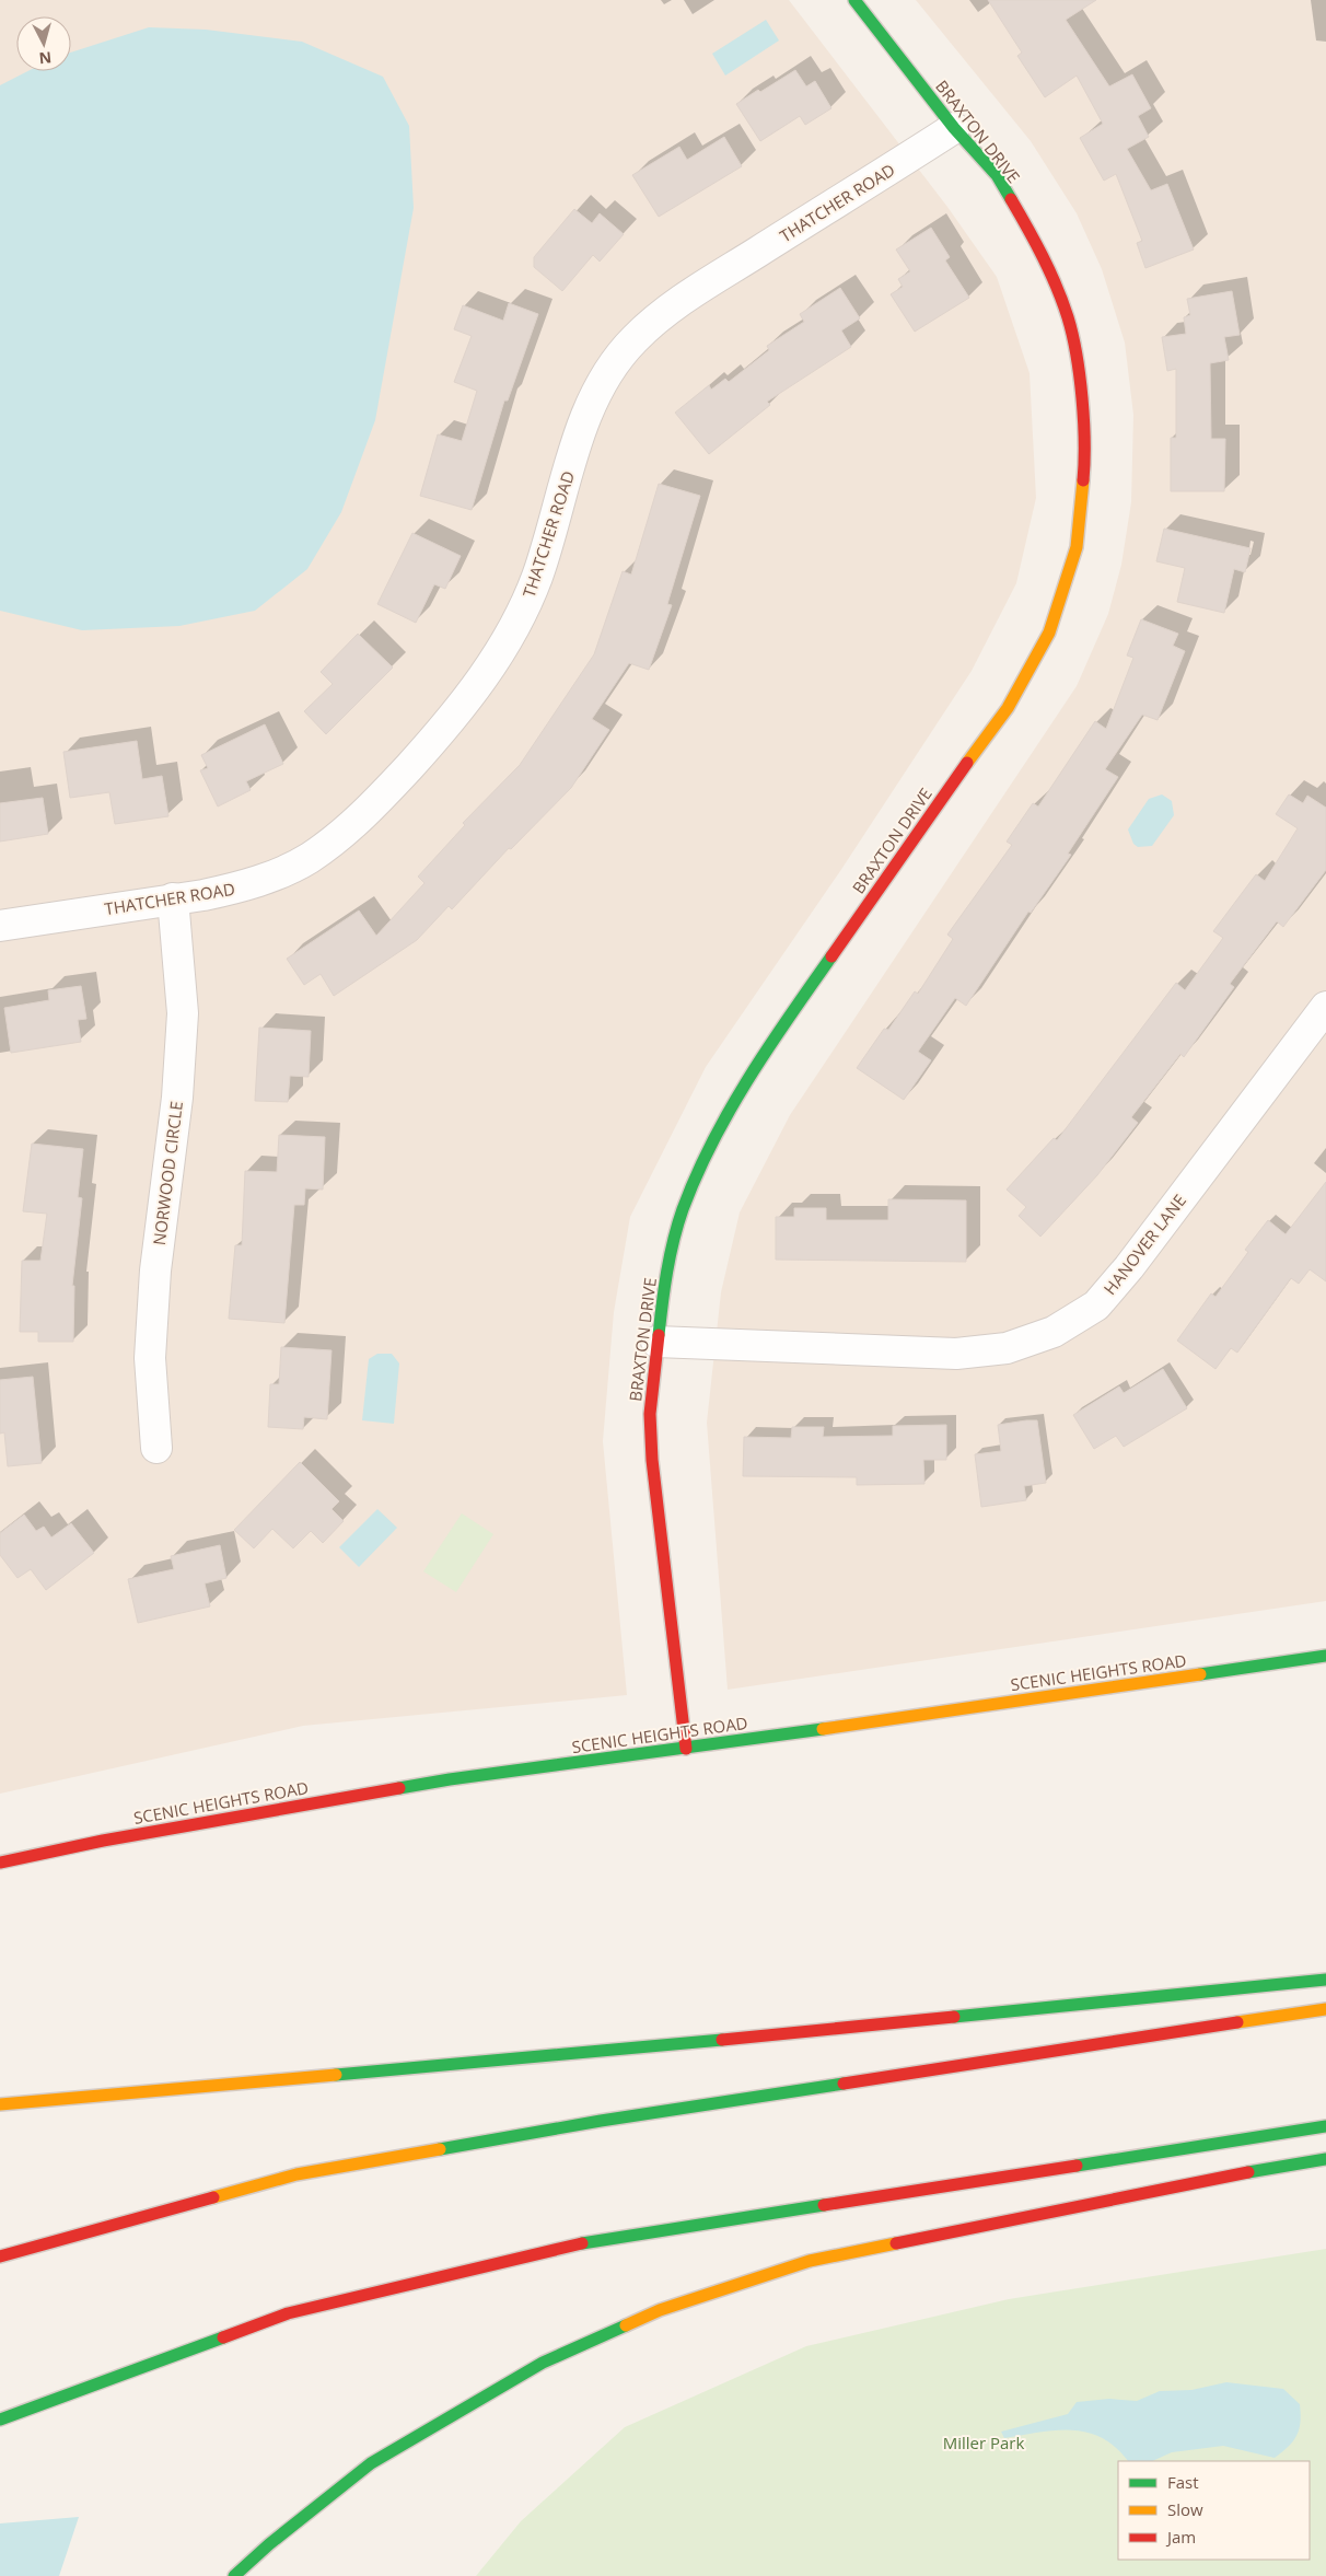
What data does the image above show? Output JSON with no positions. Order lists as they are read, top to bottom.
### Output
{
  "streets": {
    "main road": ["BRAXTON DRIVE", "SCENIC HEIGHTS ROAD"],
    "street": ["THATCHER ROAD", "NORWOOD CIRCLE", "HANOVER LANE"]
  },
  "crossings": [
    ["BRAXTON DRIVE", "THATCHER ROAD"],
    ["BRAXTON DRIVE", "HANOVER LANE"],
    ["BRAXTON DRIVE", "SCENIC HEIGHTS ROAD"],
    ["THATCHER ROAD", "NORWOOD CIRCLE"]
  ],
  "parks": ["Miller Park"],
  "legend": ["Fast", "Slow", "Jam"],
  "north": "bottom"
}
